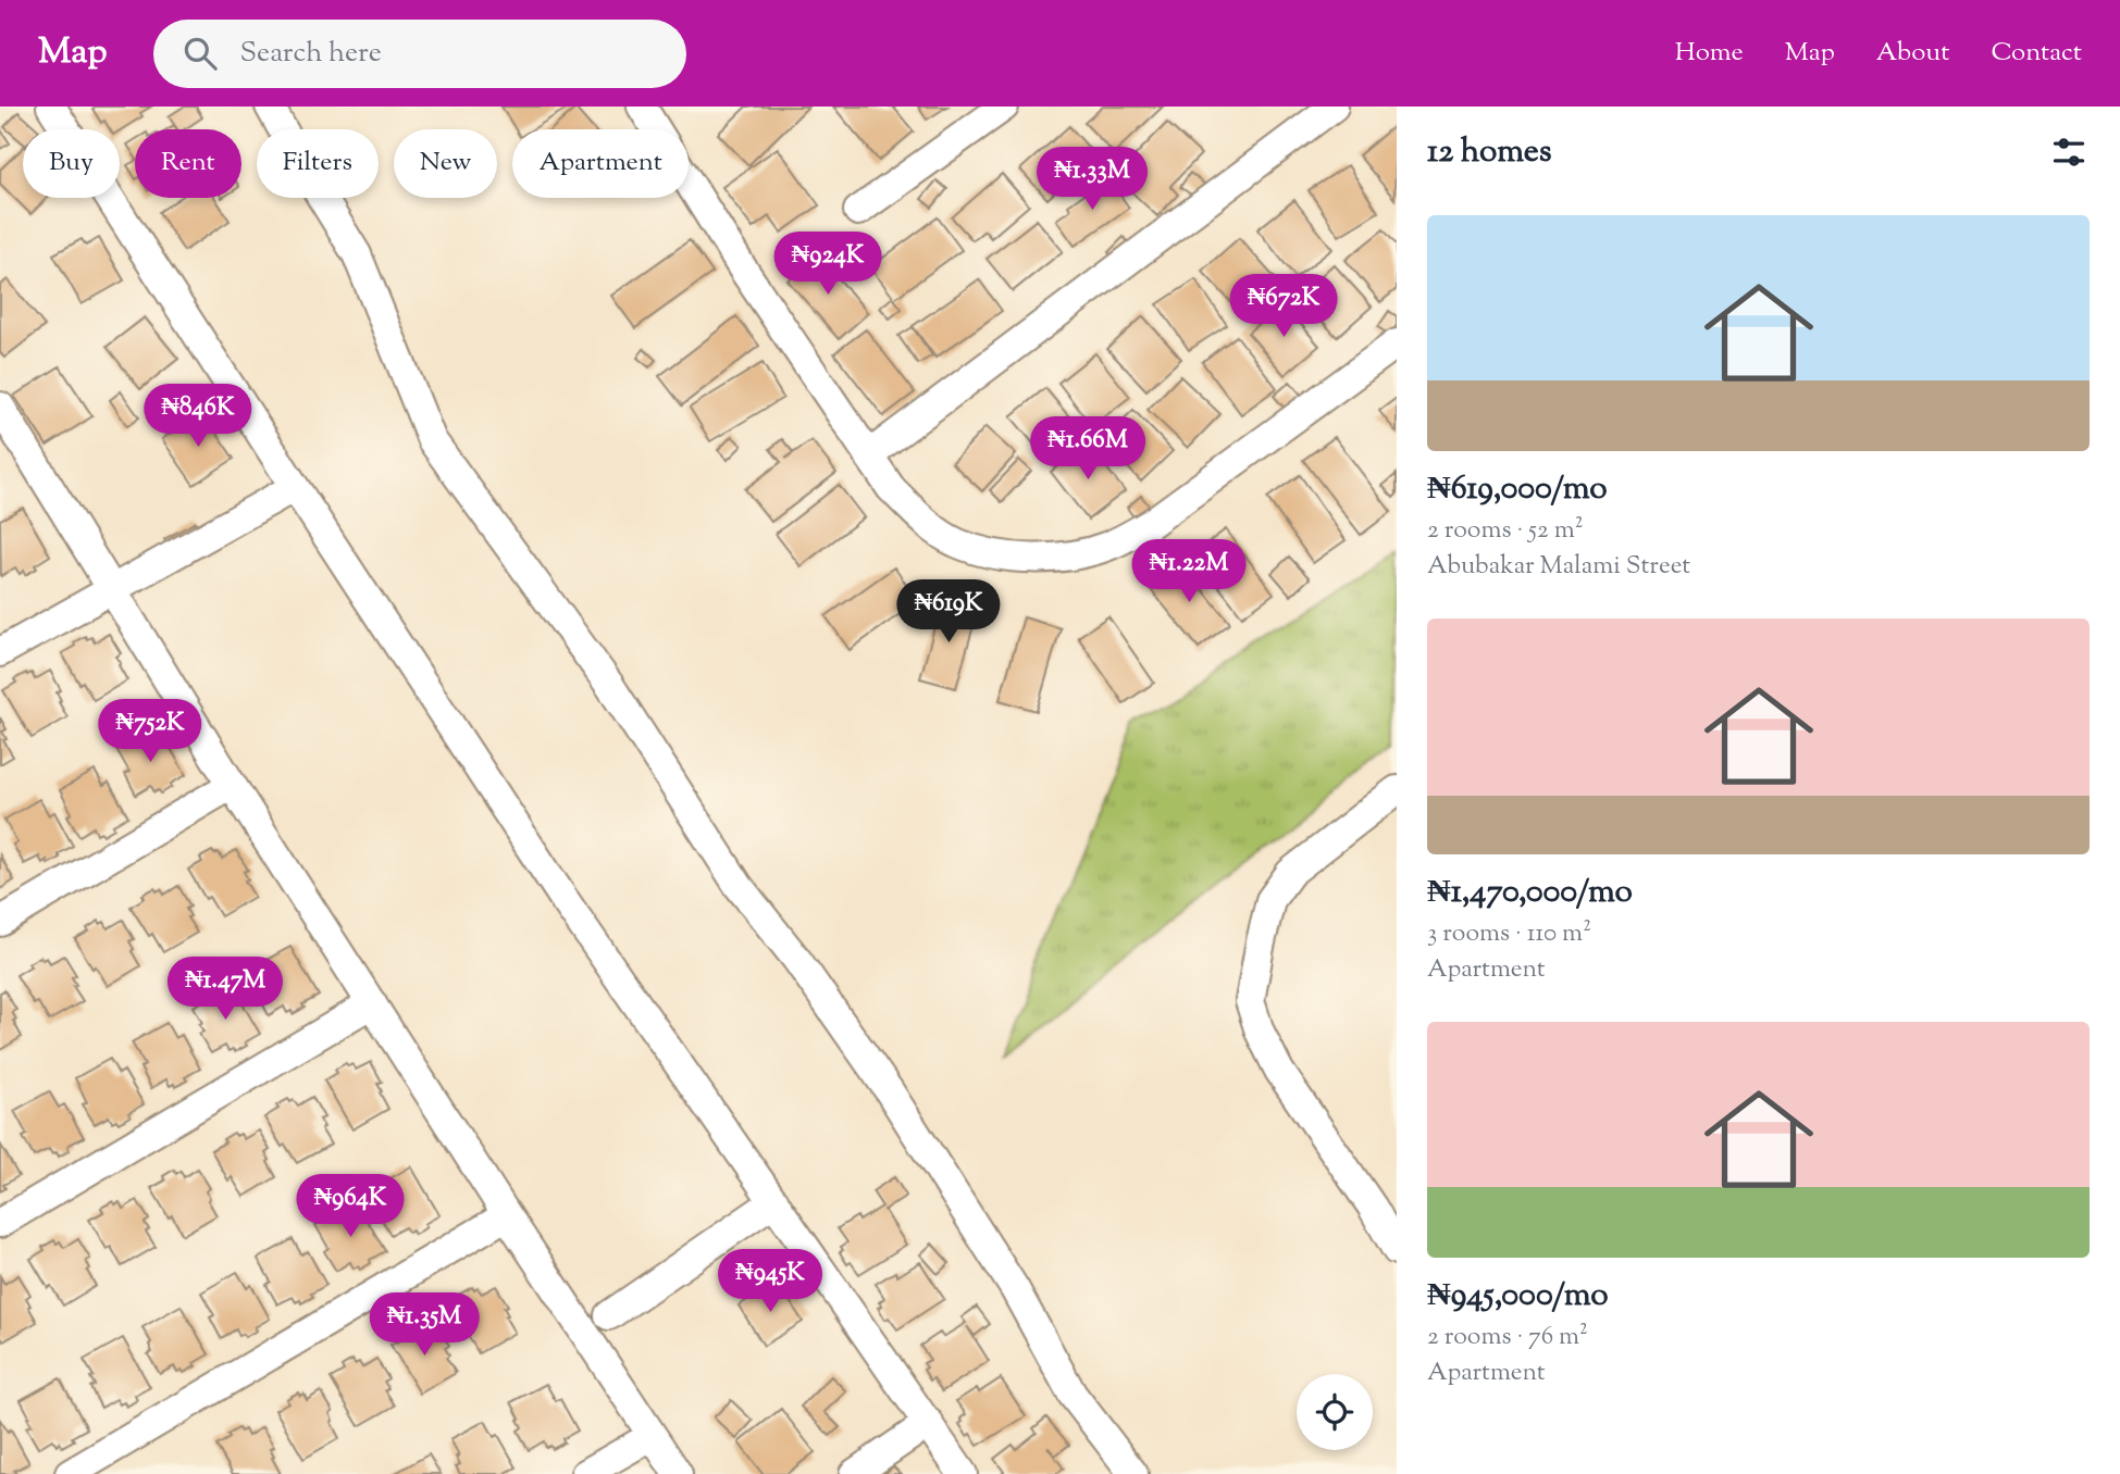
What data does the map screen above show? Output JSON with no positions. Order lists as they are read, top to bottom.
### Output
{
  "page": {
    "header": "Map",
    "search": "Search here",
    "nav": [
      "Home",
      "Map",
      "About",
      "Contact"
    ],
    "heading": "12 homes",
    "chip": [
      "Buy",
      "Rent",
      "Filters",
      "New",
      "Apartment"
    ],
    "price": [
      "₦1.33M",
      "₦924K",
      "₦672K",
      "₦846K",
      "₦1.66M",
      "₦1.22M",
      "₦619K",
      "₦752K",
      "₦1.47M",
      "₦964K",
      "₦945K",
      "₦1.35M"
    ],
    "list": [
      {
        "name": "₦619,000/mo",
        "note": "2 rooms · 52 m² · Abubakar Malami Street"
      },
      {
        "name": "₦1,470,000/mo",
        "note": "3 rooms · 110 m² · Apartment"
      },
      {
        "name": "₦945,000/mo",
        "note": "2 rooms · 76 m² · Apartment"
      }
    ]
  }
}
